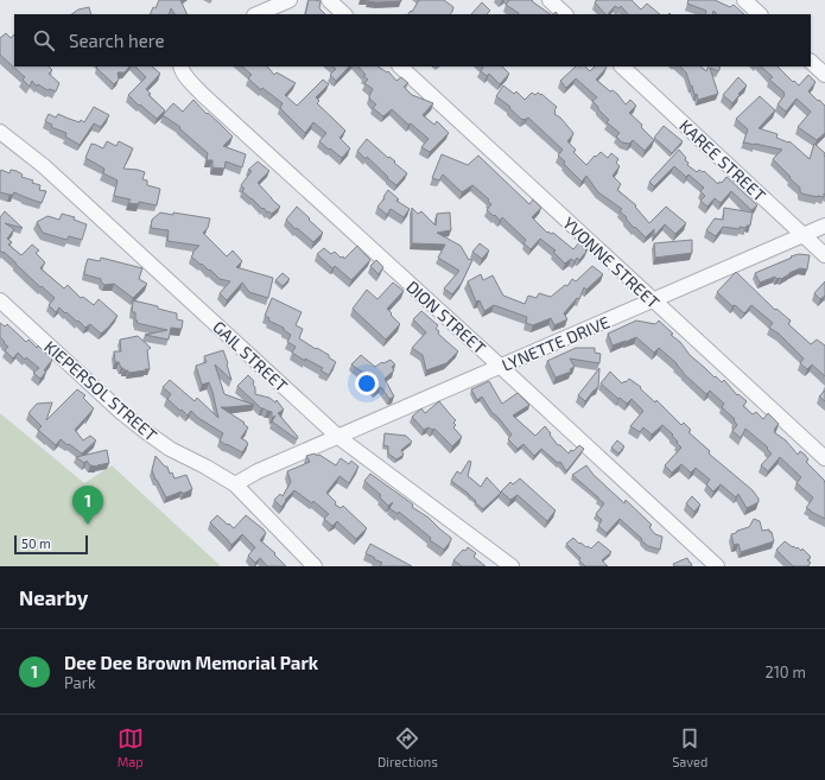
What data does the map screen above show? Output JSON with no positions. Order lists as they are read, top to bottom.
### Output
{
  "streets": {
    "street": [
      "KAREE STREET",
      "YVONNE STREET",
      "DION STREET",
      "LYNETTE DRIVE",
      "GAIL STREET",
      "KIEPERSOL STREET"
    ]
  },
  "crossings": [
    ["KAREE STREET", "LYNETTE DRIVE"],
    ["YVONNE STREET", "LYNETTE DRIVE"],
    ["DION STREET", "LYNETTE DRIVE"],
    ["LYNETTE DRIVE", "GAIL STREET"],
    ["LYNETTE DRIVE", "KIEPERSOL STREET"]
  ],
  "scale_bar": "50 m",
  "page": {
    "search": "Search here",
    "pins": "1",
    "scale": "50 m",
    "heading": "Nearby",
    "list": [
      {
        "mark": "1",
        "name": "Dee Dee Brown Memorial Park",
        "note": "Park",
        "value": "210 m"
      }
    ],
    "nav": ["Map", "Directions", "Saved"]
  }
}
